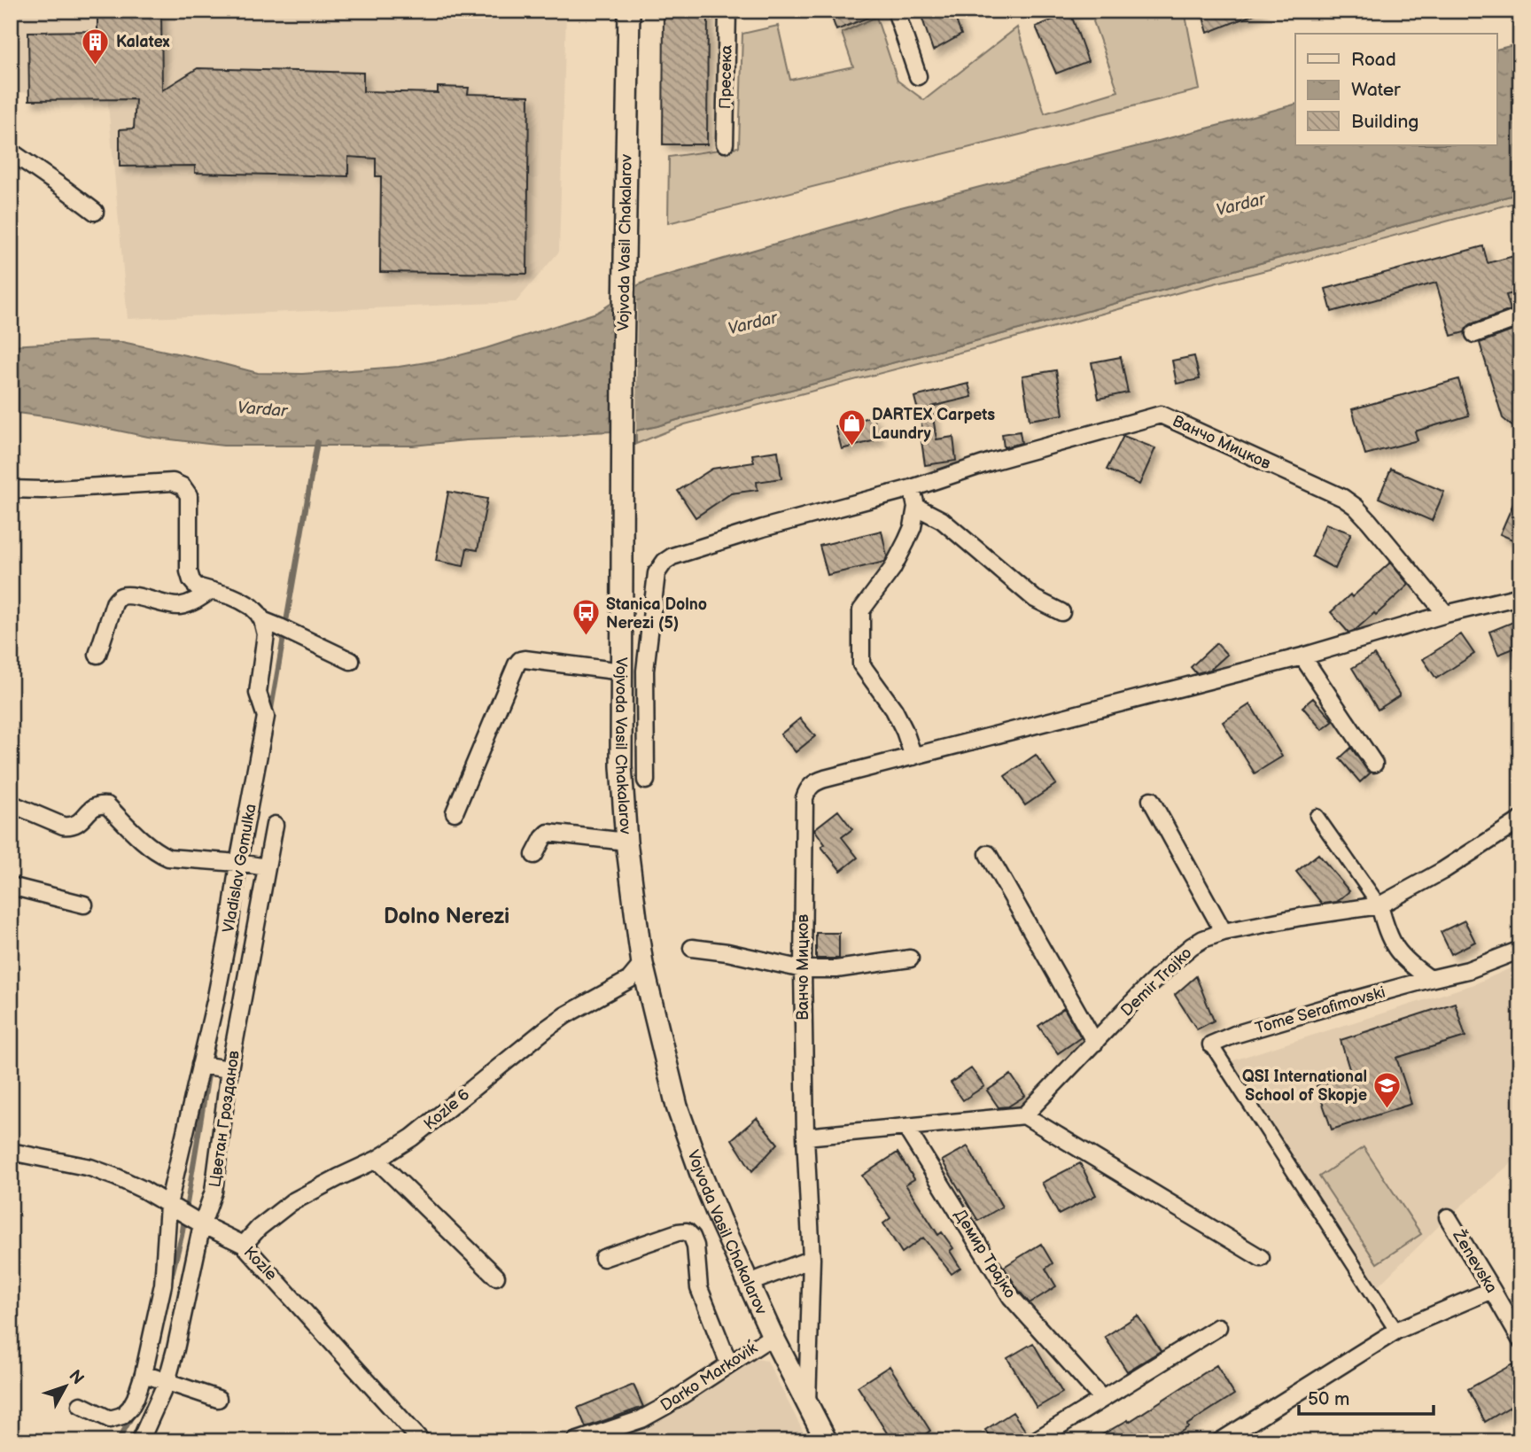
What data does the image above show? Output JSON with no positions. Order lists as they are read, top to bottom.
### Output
{
  "streets": {
    "street": [
      "Пресека",
      "Vojvoda Vasil Chakalarov",
      "Ванчо Мицков",
      "Vladislav Gomulka",
      "Demir Trajko",
      "Tome Serafimovski",
      "Kozle 6",
      "Цветан Грозданов",
      "Демир Трајко",
      "Ženevska",
      "Kozle",
      "Darko Markoviḱ"
    ]
  },
  "crossings": [
    ["Vojvoda Vasil Chakalarov", "Ванчо Мицков"],
    ["Vojvoda Vasil Chakalarov", "Kozle 6"],
    ["Vojvoda Vasil Chakalarov", "Darko Markoviḱ"],
    ["Vladislav Gomulka", "Kozle"],
    ["Kozle 6", "Kozle"],
    ["Цветан Грозданов", "Kozle"]
  ],
  "districts": ["Dolno Nerezi"],
  "water": ["Vardar"],
  "places": {
    "building": ["Kalatex"],
    "shop": ["DARTEX Carpets Laundry"],
    "bus stop": ["Stanica Dolno Nerezi (5)"],
    "school or university": ["QSI International School of Skopje"]
  },
  "legend": ["Road", "Water", "Building"],
  "scale_bar": "50 m",
  "north": "top right"
}
